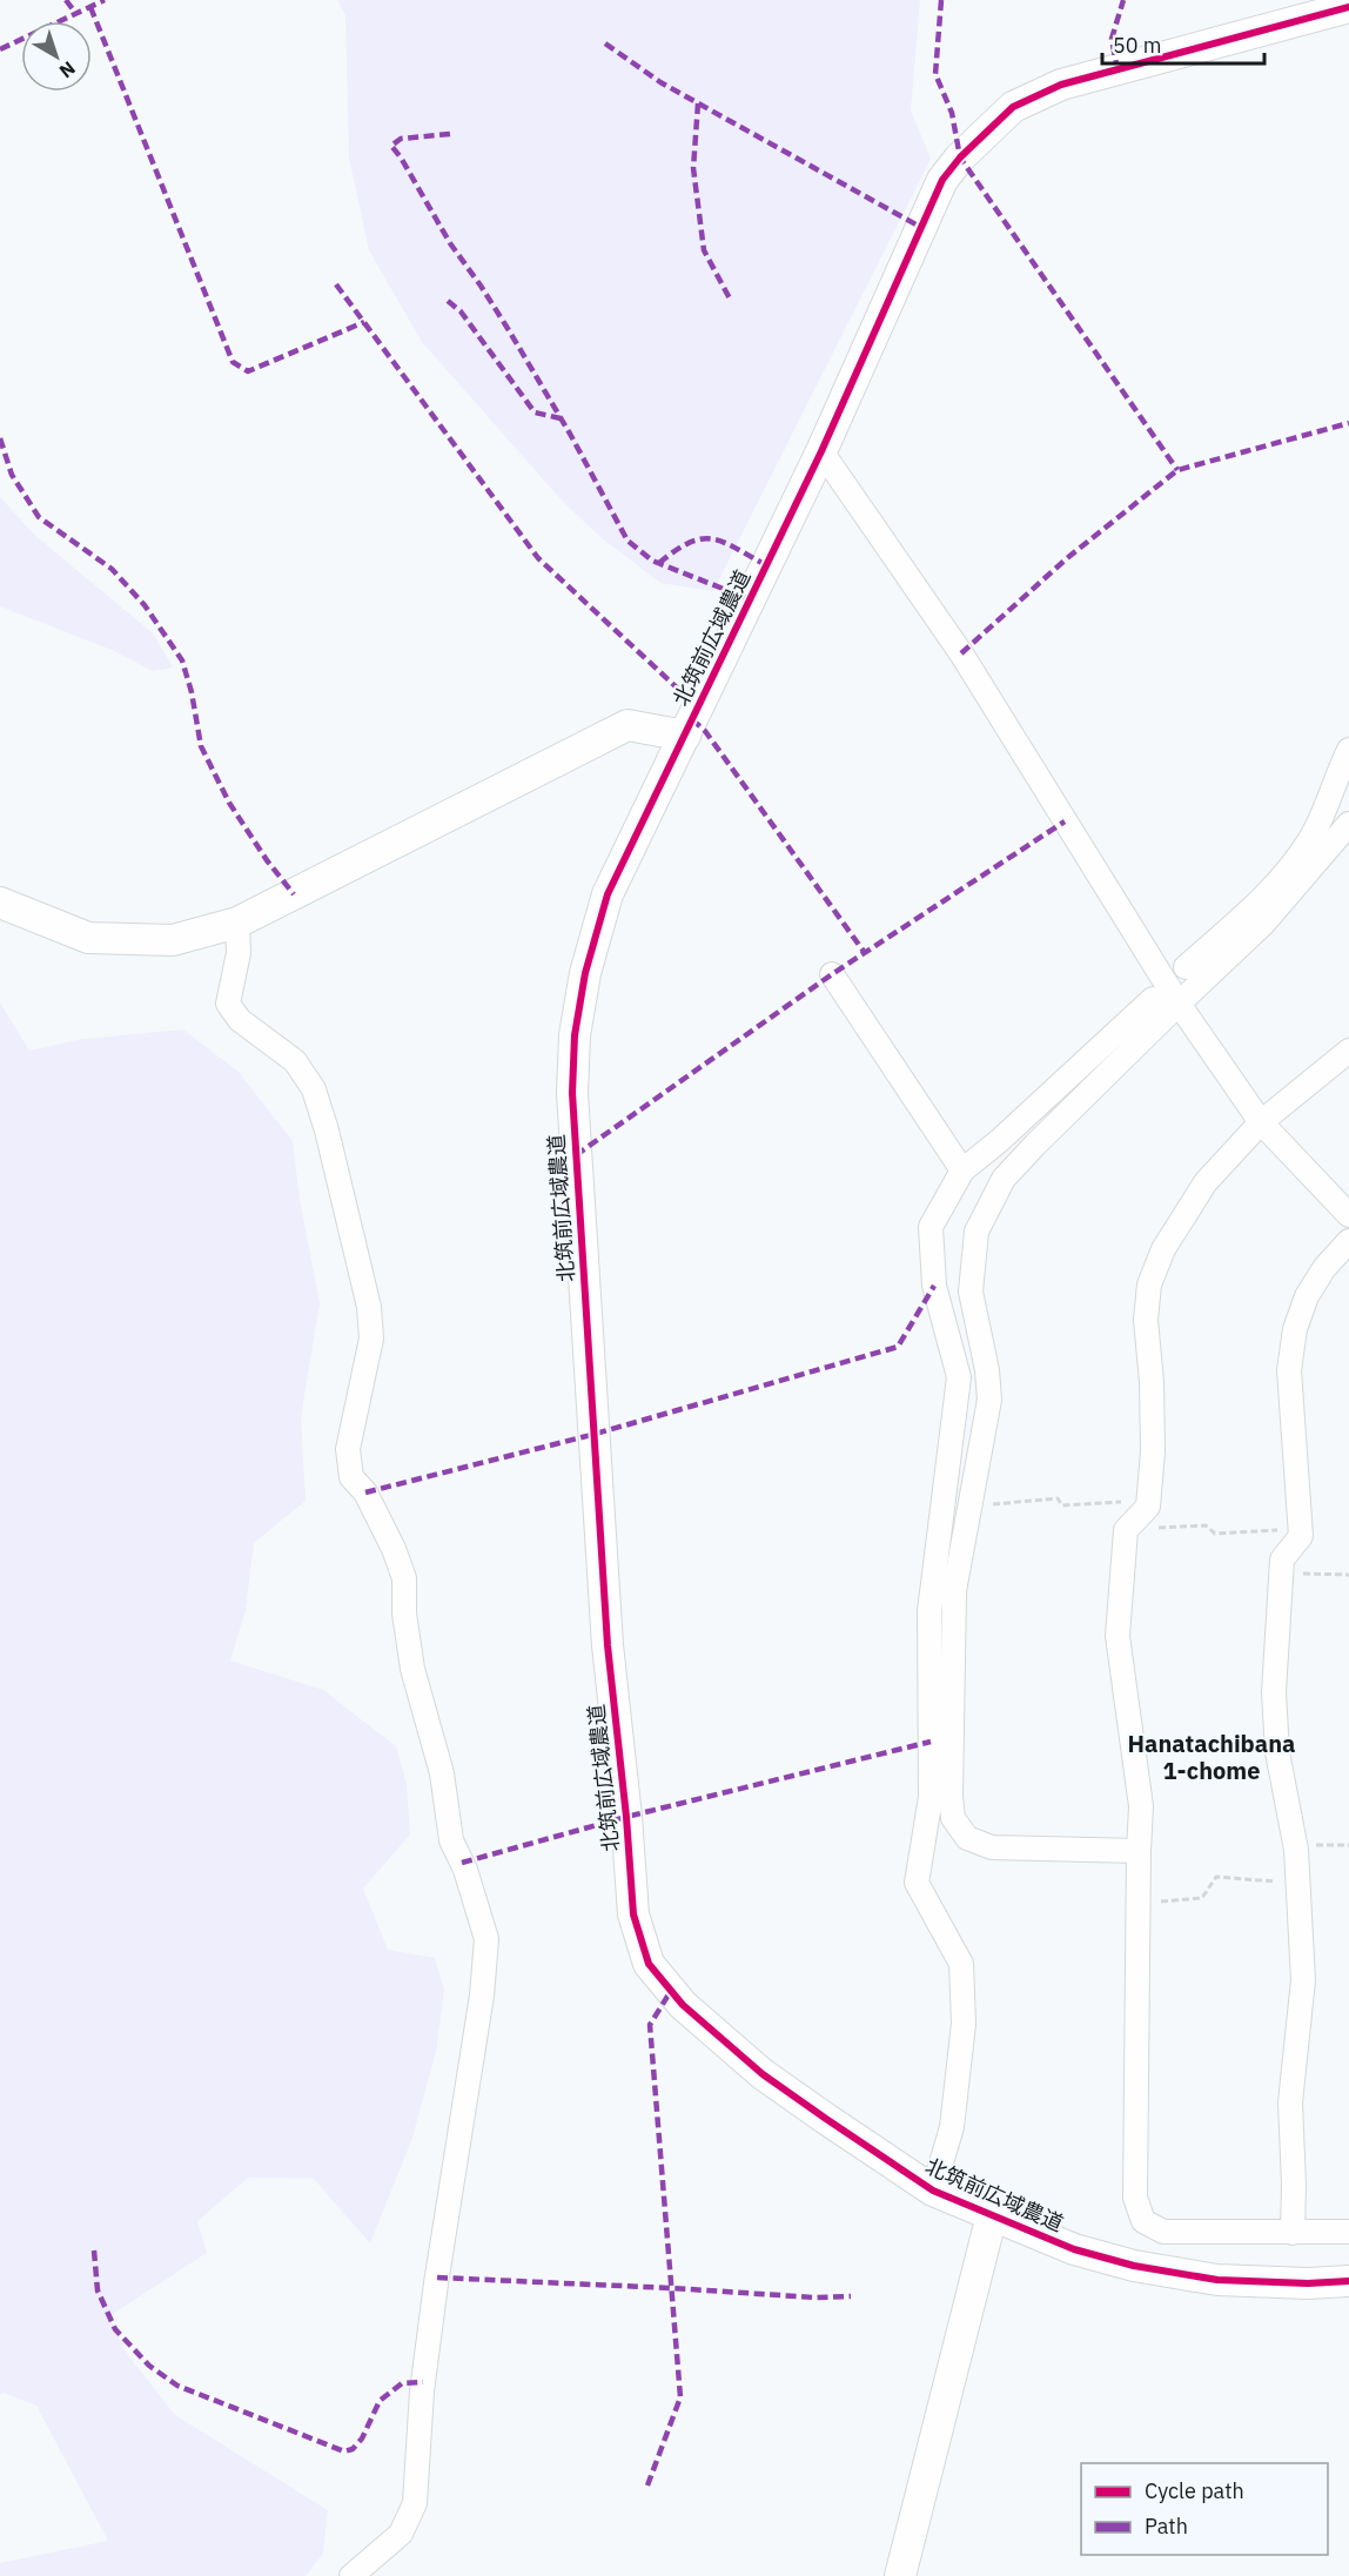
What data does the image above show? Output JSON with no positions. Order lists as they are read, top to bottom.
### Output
{
  "streets": {
    "street": ["北筑前広域農道"]
  },
  "districts": ["Hanatachibana 1-chome"],
  "legend": ["Cycle path", "Path"],
  "scale_bar": "50 m",
  "north": "bottom right"
}
